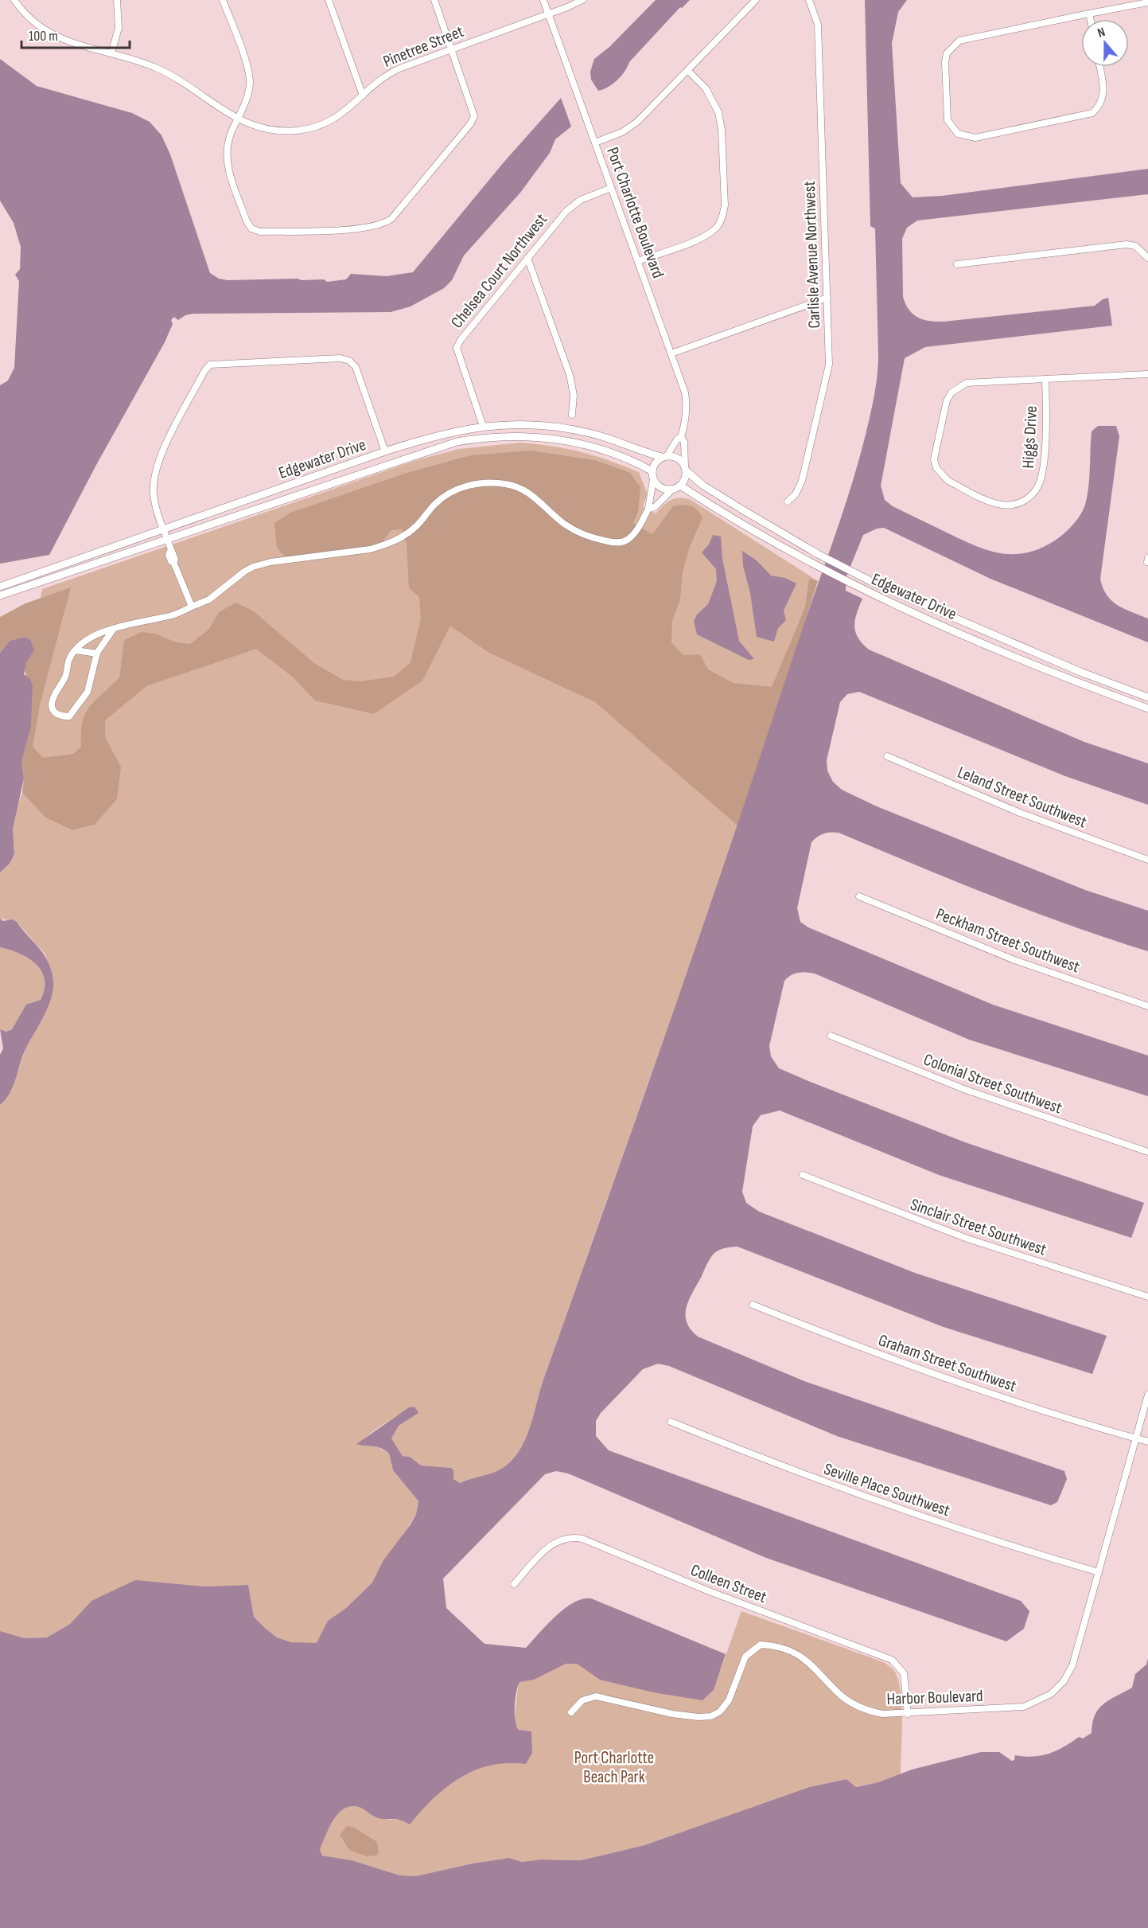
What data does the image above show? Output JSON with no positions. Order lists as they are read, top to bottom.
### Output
{
  "streets": {
    "street": [
      "Pinetree Street",
      "Port Charlotte Boulevard",
      "Carlisle Avenue Northwest",
      "Chelsea Court Northwest",
      "Higgs Drive",
      "Edgewater Drive",
      "Leland Street Southwest",
      "Peckham Street Southwest",
      "Colonial Street Southwest",
      "Sinclair Street Southwest",
      "Graham Street Southwest",
      "Seville Place Southwest",
      "Colleen Street",
      "Harbor Boulevard"
    ]
  },
  "crossings": [
    ["Pinetree Street", "Port Charlotte Boulevard"],
    ["Port Charlotte Boulevard", "Chelsea Court Northwest"],
    ["Port Charlotte Boulevard", "Edgewater Drive"],
    ["Chelsea Court Northwest", "Edgewater Drive"],
    ["Graham Street Southwest", "Harbor Boulevard"],
    ["Seville Place Southwest", "Harbor Boulevard"],
    ["Colleen Street", "Harbor Boulevard"]
  ],
  "parks": ["Port Charlotte Beach Park"],
  "scale_bar": "100 m",
  "north": "top"
}
